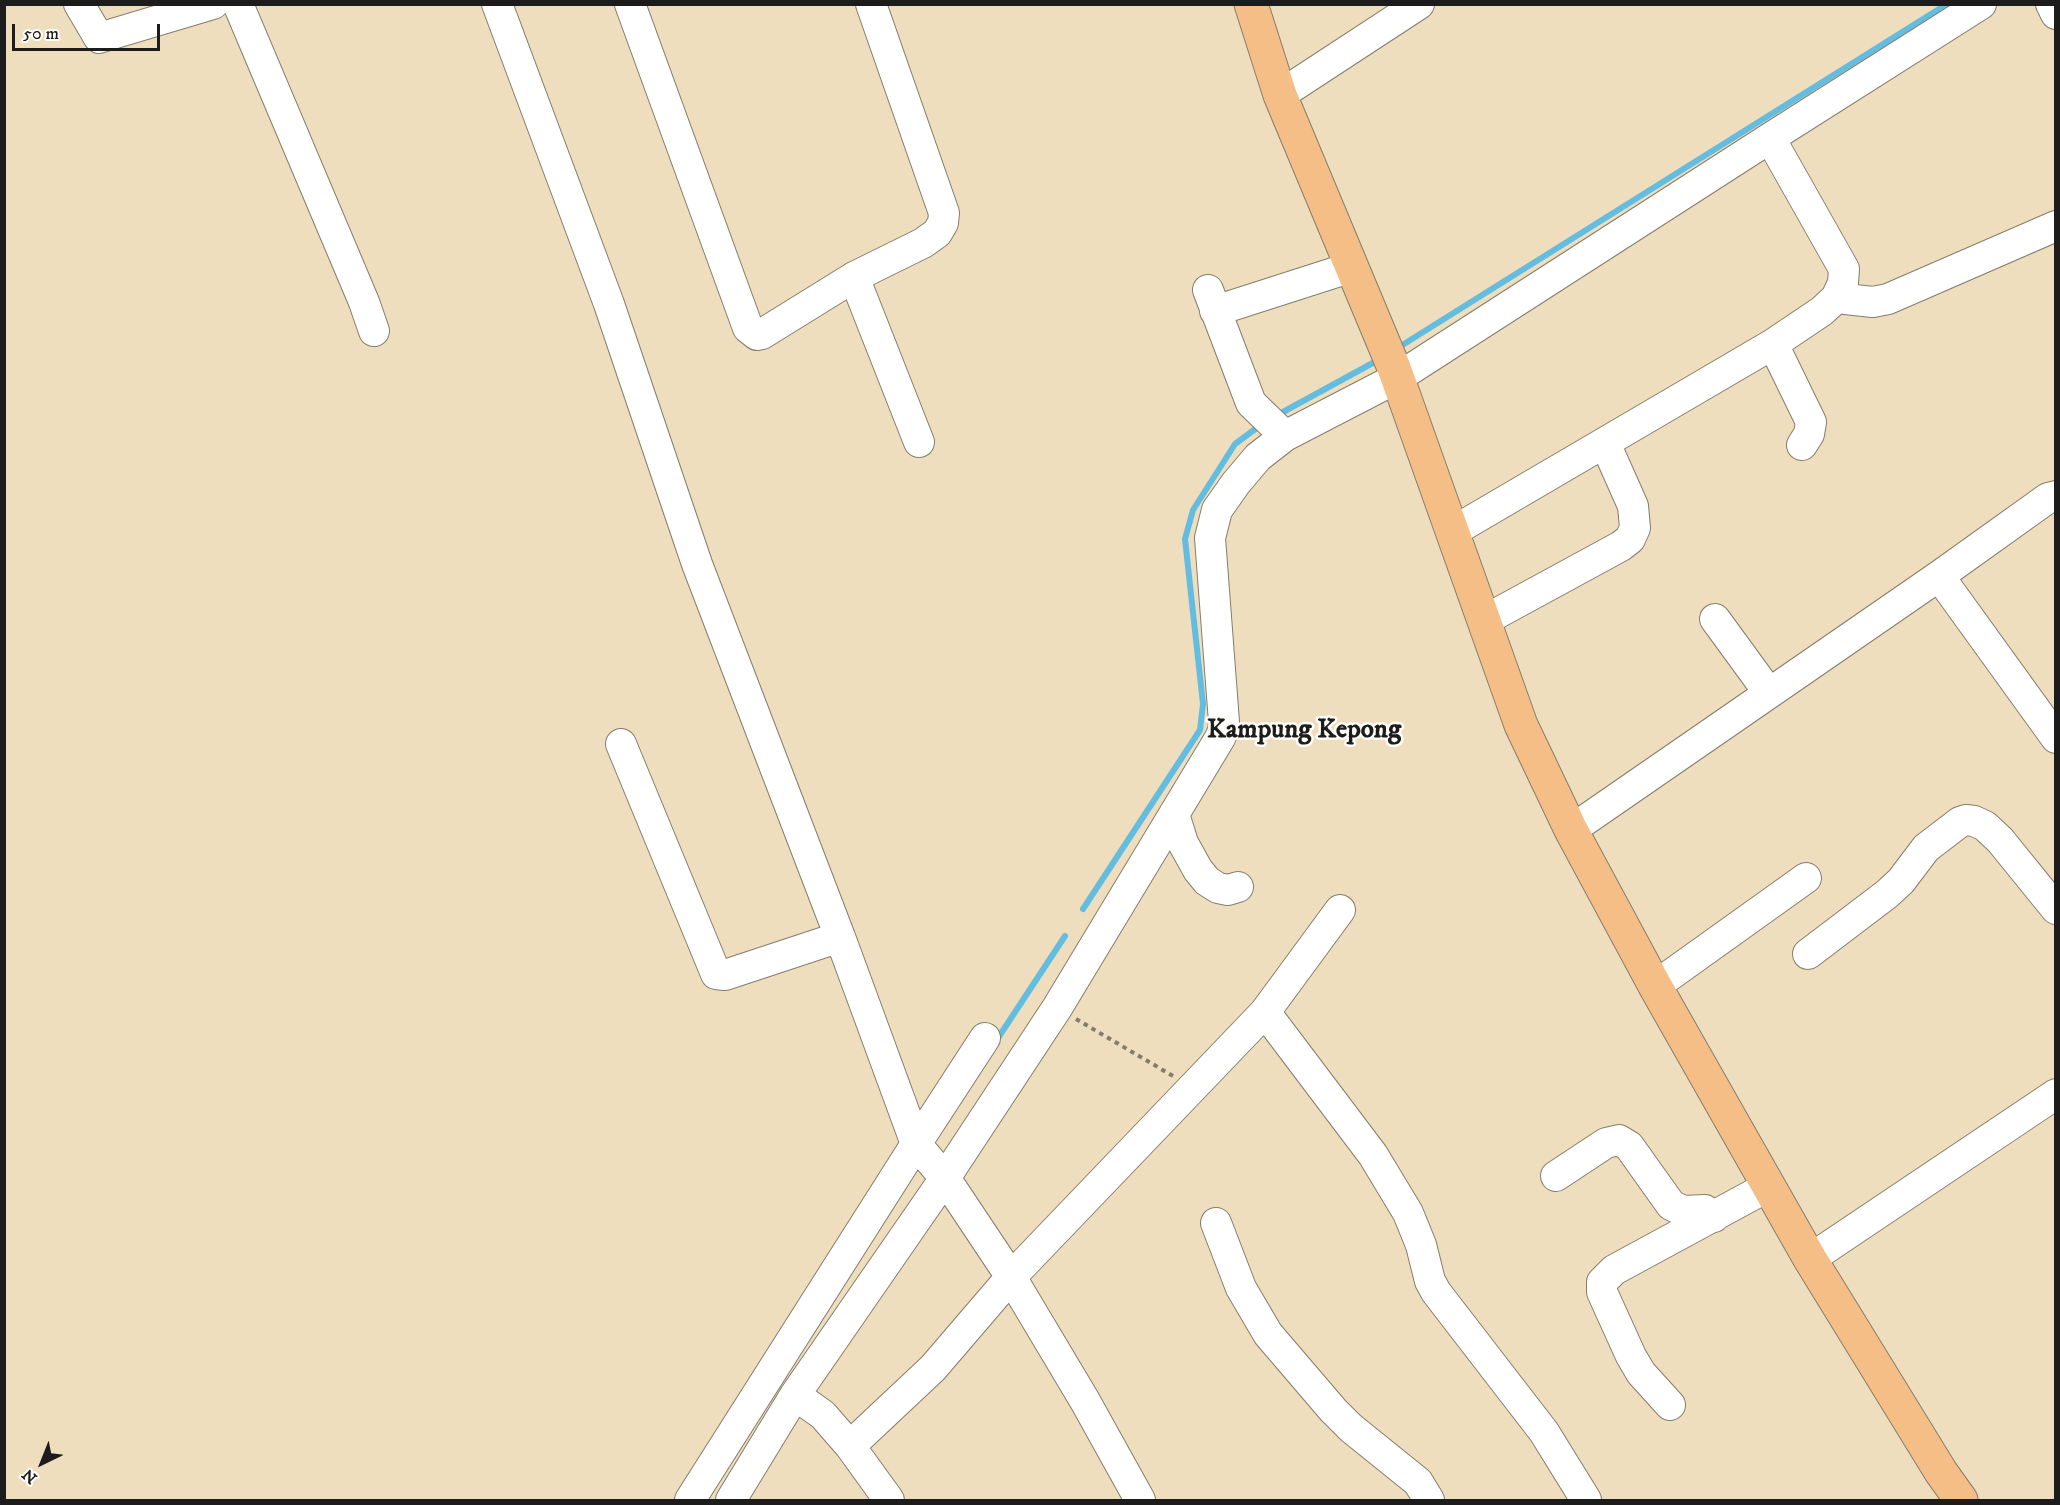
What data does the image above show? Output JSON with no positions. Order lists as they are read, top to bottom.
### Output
{
  "districts": ["Kampung Kepong"],
  "scale_bar": "50 m",
  "north": "bottom left"
}
